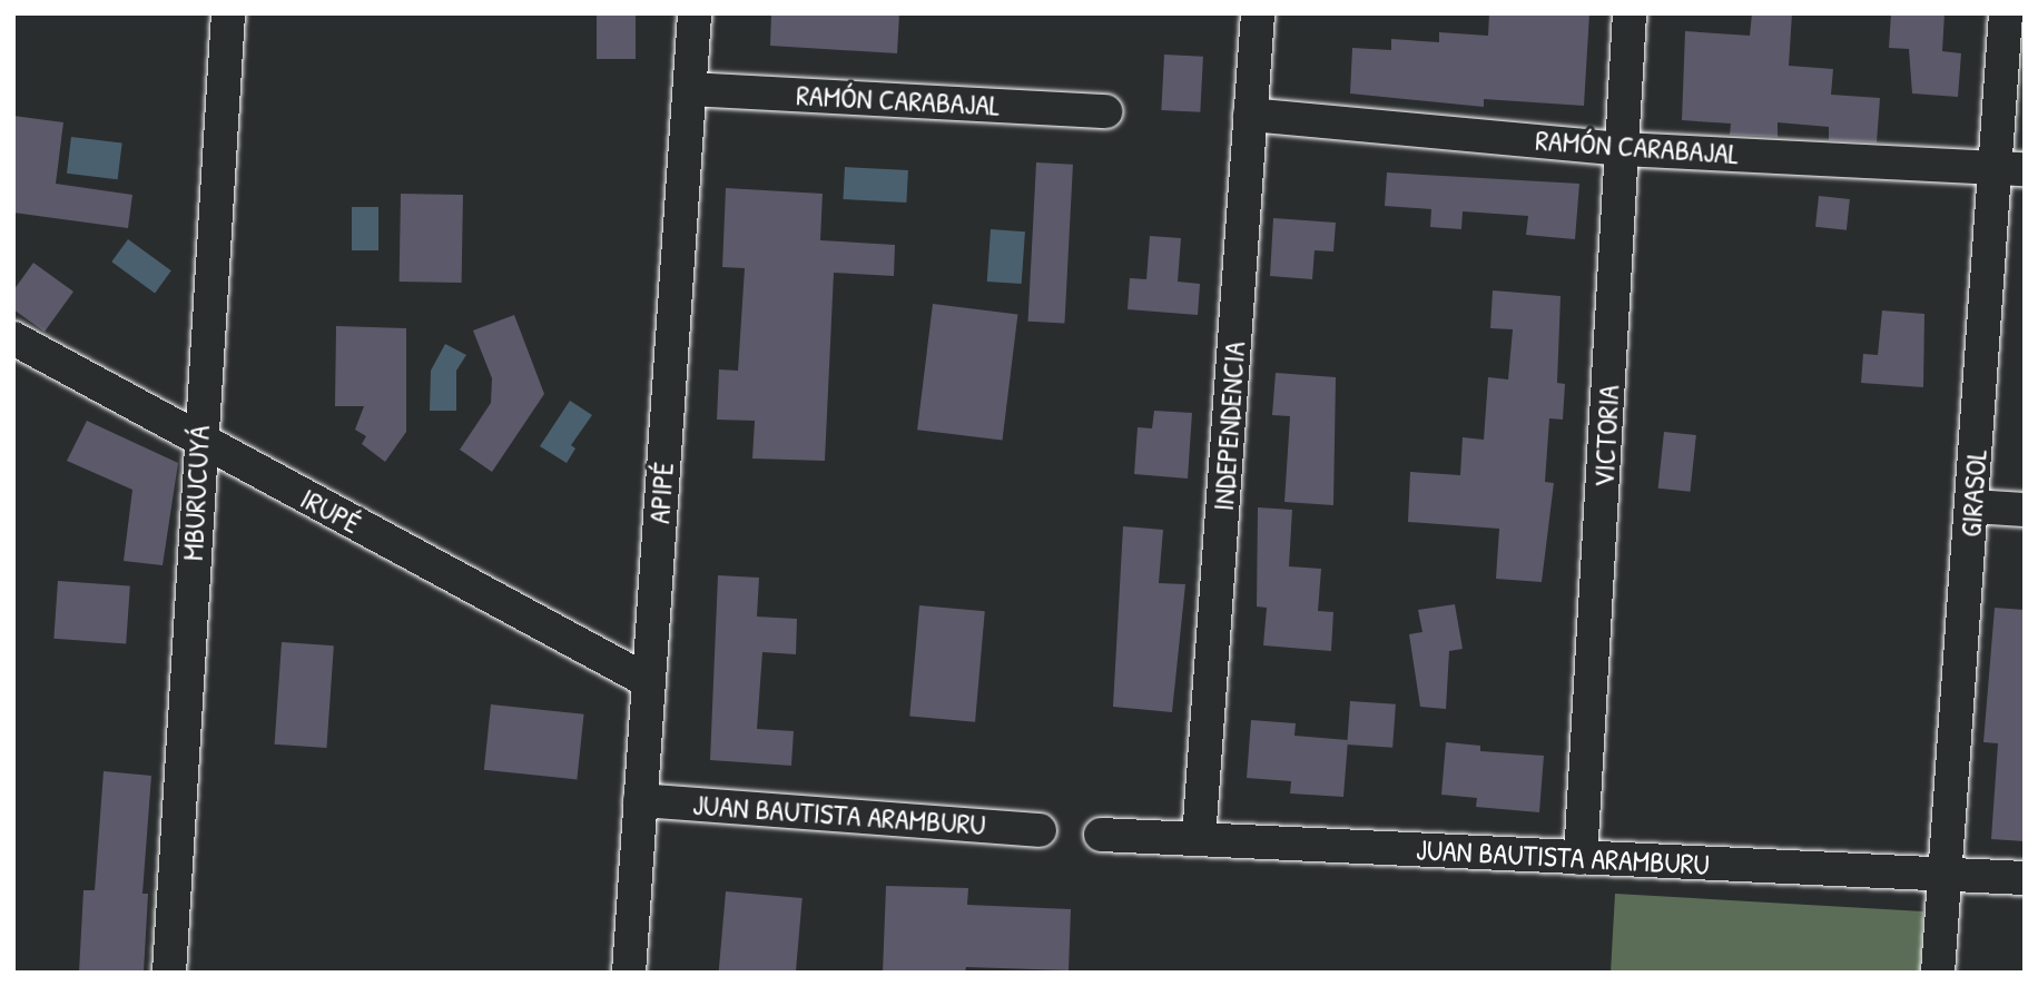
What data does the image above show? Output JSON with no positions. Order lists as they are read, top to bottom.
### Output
{
  "streets": {
    "street": [
      "RAMÓN CARABAJAL",
      "INDEPENDENCIA",
      "VICTORIA",
      "MBURUCUYÁ",
      "APIPÉ",
      "GIRASOL",
      "IRUPÉ",
      "JUAN BAUTISTA ARAMBURU"
    ]
  },
  "crossings": [
    ["RAMÓN CARABAJAL", "INDEPENDENCIA"],
    ["RAMÓN CARABAJAL", "VICTORIA"],
    ["RAMÓN CARABAJAL", "APIPÉ"],
    ["RAMÓN CARABAJAL", "GIRASOL"],
    ["INDEPENDENCIA", "JUAN BAUTISTA ARAMBURU"],
    ["VICTORIA", "JUAN BAUTISTA ARAMBURU"],
    ["MBURUCUYÁ", "IRUPÉ"],
    ["APIPÉ", "IRUPÉ"],
    ["APIPÉ", "JUAN BAUTISTA ARAMBURU"],
    ["GIRASOL", "JUAN BAUTISTA ARAMBURU"]
  ]
}
